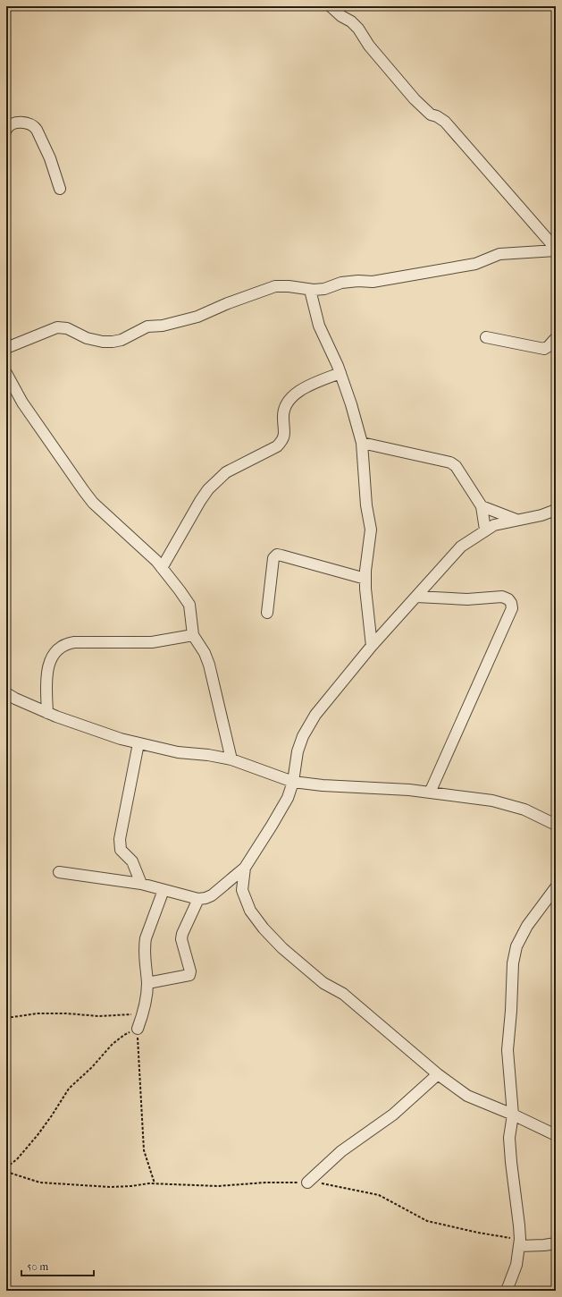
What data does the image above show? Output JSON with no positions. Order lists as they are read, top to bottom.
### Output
{
  "scale_bar": "50 m"
}
